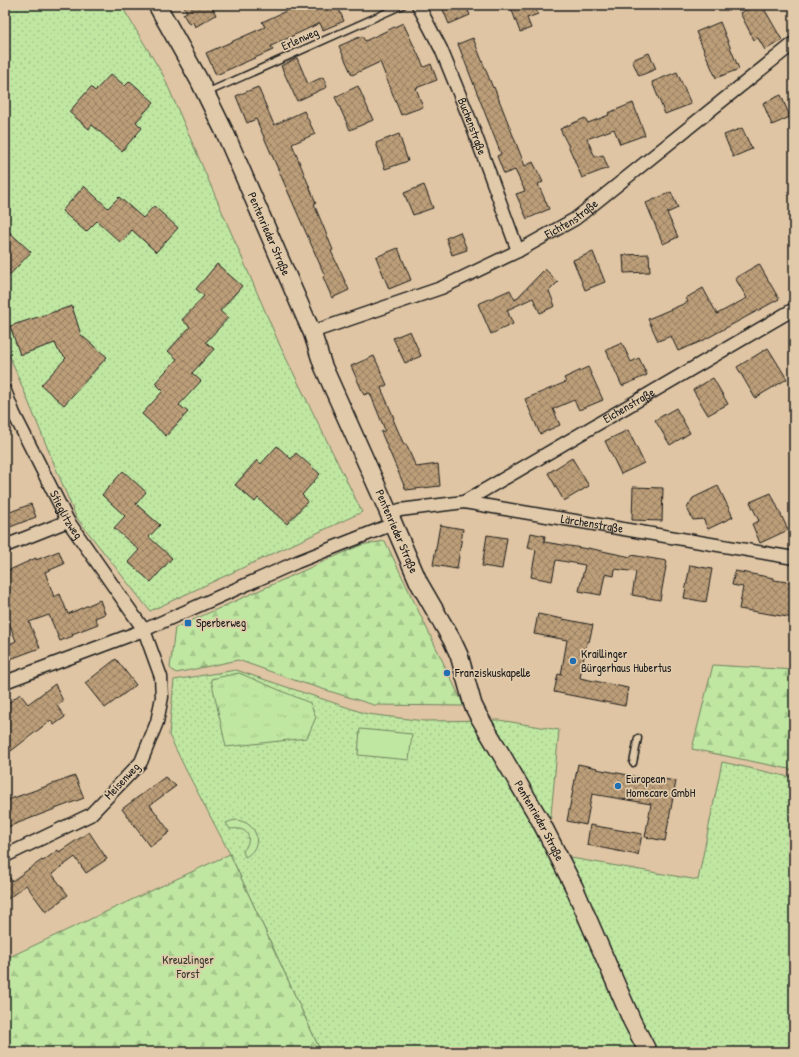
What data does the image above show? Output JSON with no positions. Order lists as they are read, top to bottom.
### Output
{
  "streets": {
    "street": [
      "Buchenstraße",
      "Fichtenstraße",
      "Pentenrieder Straße",
      "Eichenstraße",
      "Stieglitzweg",
      "Lärchenstraße",
      "Meisenweg"
    ],
    "lane": ["Erlenweg"]
  },
  "crossings": [
    ["Erlenweg", "Pentenrieder Straße"],
    ["Buchenstraße", "Fichtenstraße"],
    ["Fichtenstraße", "Pentenrieder Straße"],
    ["Pentenrieder Straße", "Lärchenstraße"],
    ["Eichenstraße", "Lärchenstraße"],
    ["Stieglitzweg", "Meisenweg"]
  ],
  "parks": ["Kreuzlinger Forst"],
  "places": {
    "transit": ["Sperberweg"],
    "other": ["Kraillinger Bürgerhaus Hubertus", "Franziskuskapelle", "European Homecare GmbH"]
  }
}
